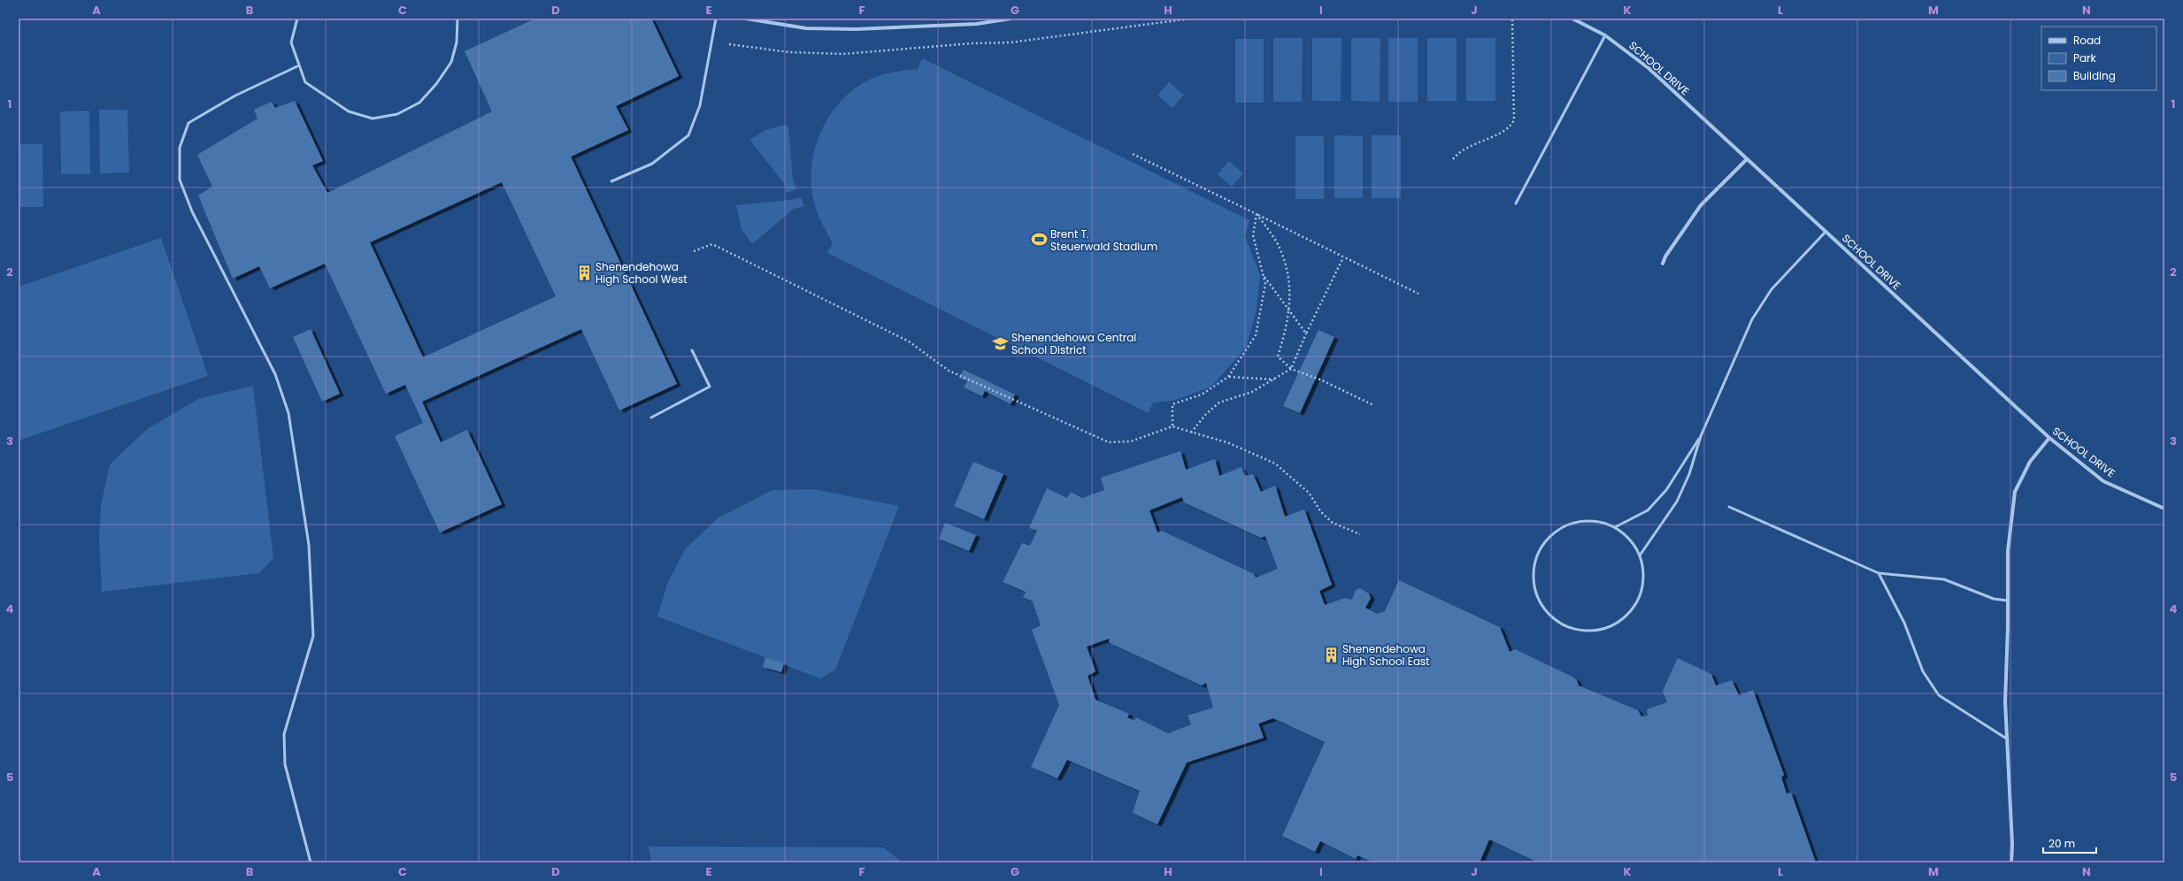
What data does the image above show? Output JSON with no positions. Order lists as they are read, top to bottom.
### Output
{
  "streets": {
    "street": ["SCHOOL DRIVE"]
  },
  "places": {
    "sports": ["Brent T. Steuerwald Stadium"],
    "building": ["Shenendehowa High School West", "Shenendehowa High School East"],
    "school or university": ["Shenendehowa Central School District"]
  },
  "legend": ["Road", "Park", "Building"],
  "scale_bar": "20 m",
  "grid": {
    "columns": [
      "A",
      "B",
      "C",
      "D",
      "E",
      "F",
      "G",
      "H",
      "I",
      "J",
      "K",
      "L",
      "M",
      "N"
    ],
    "rows": [
      "1",
      "2",
      "3",
      "4",
      "5"
    ]
  }
}
